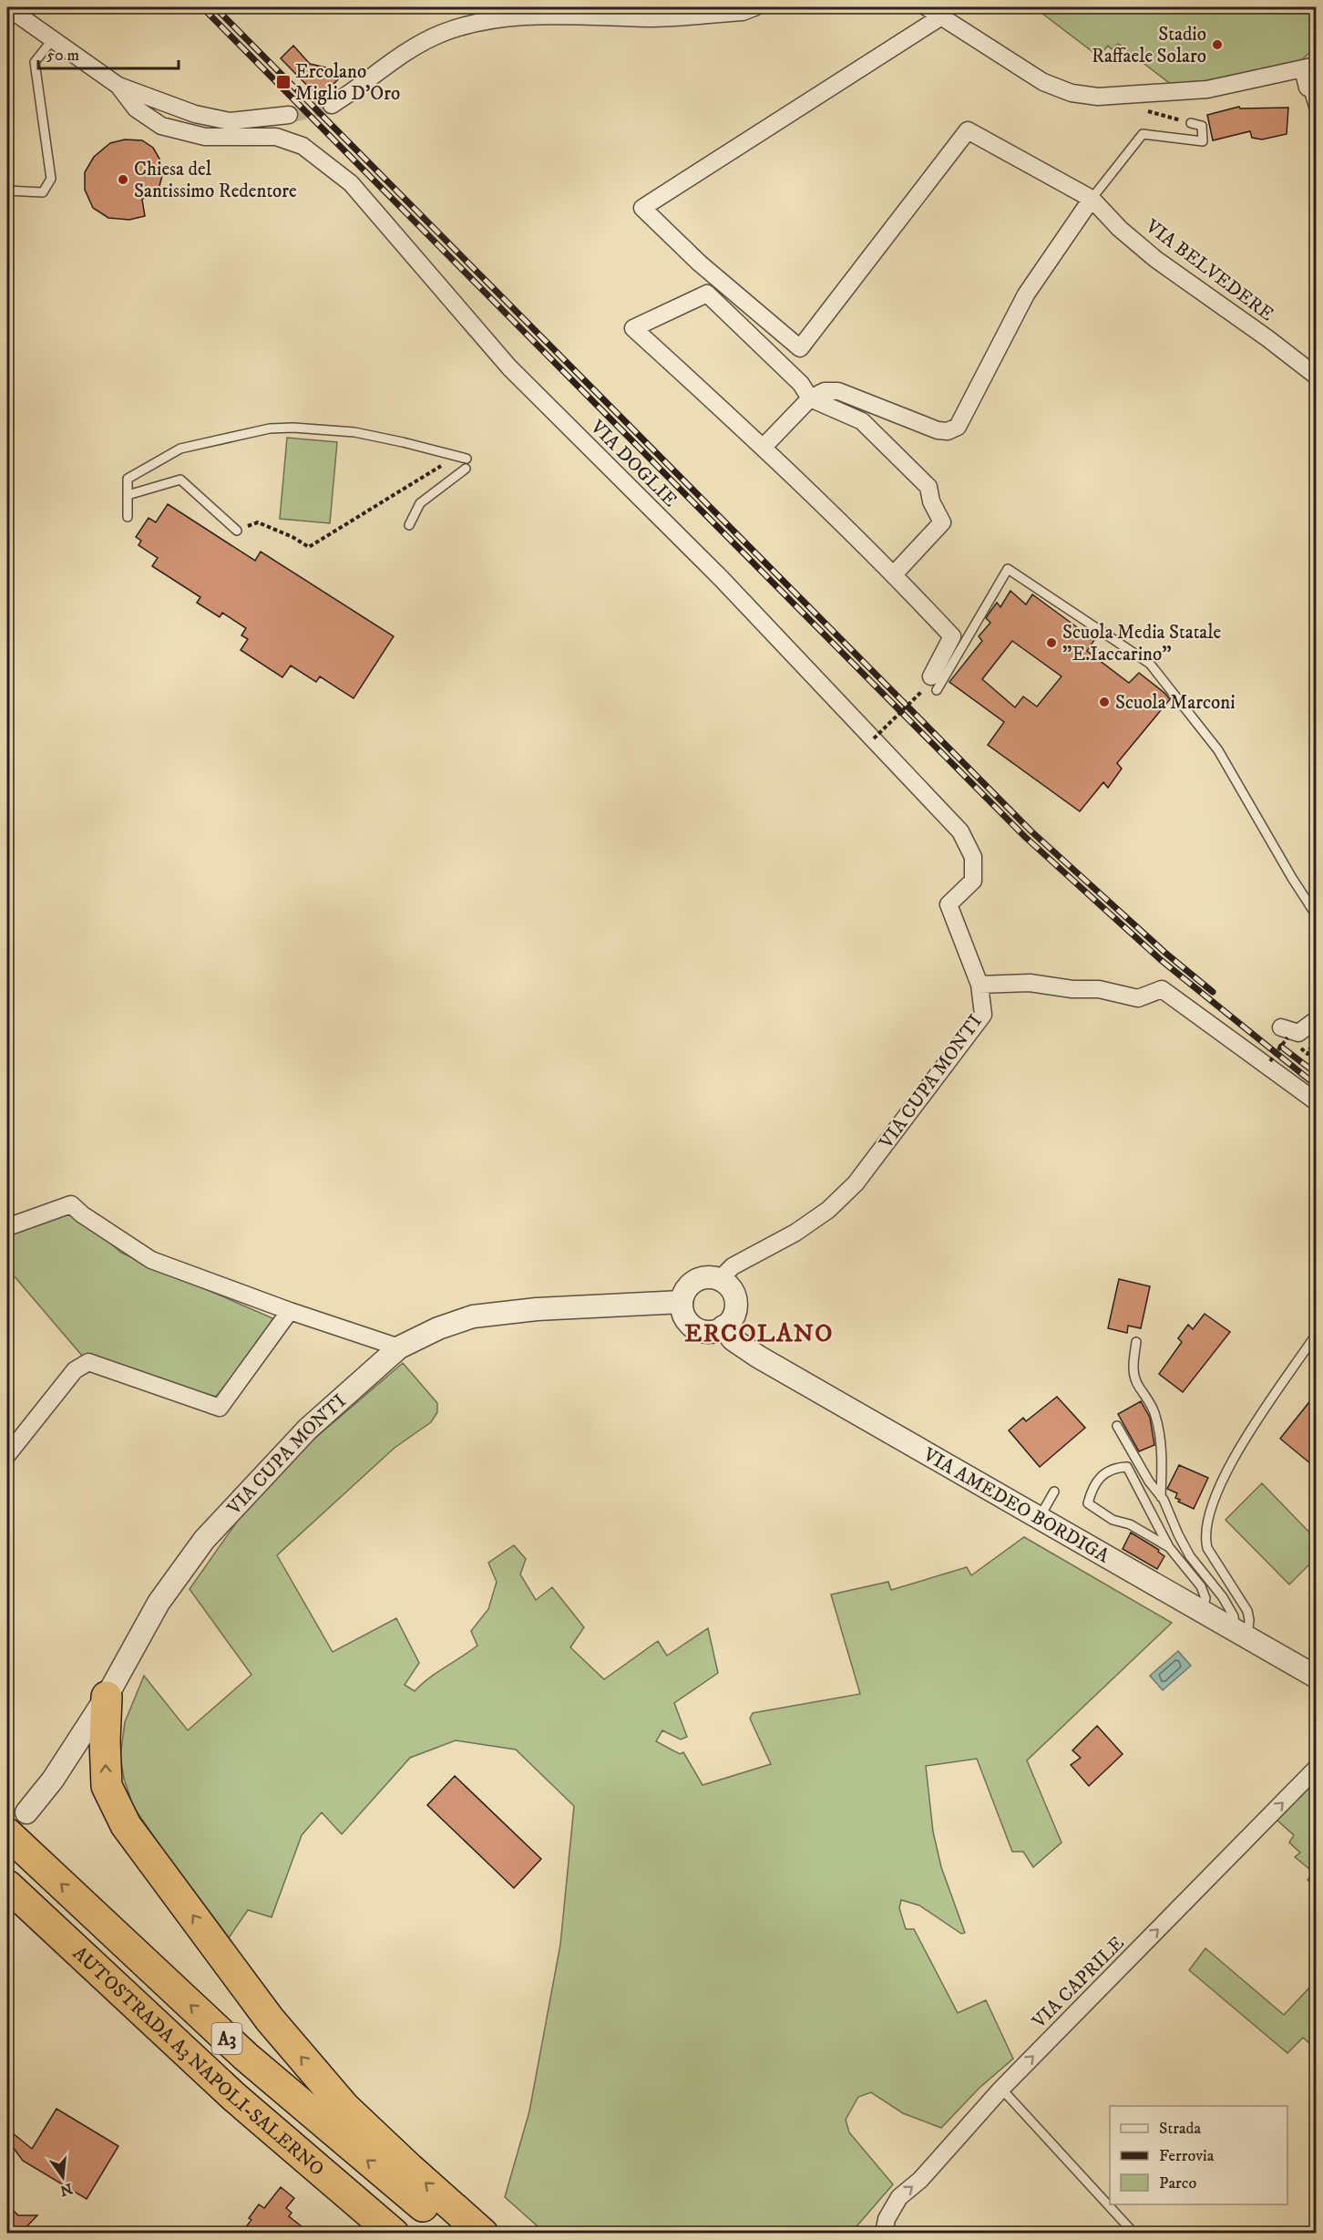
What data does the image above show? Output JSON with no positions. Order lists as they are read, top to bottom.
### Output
{
  "streets": {
    "highway": ["A3", "AUTOSTRADA A3 NAPOLI-SALERNO"],
    "street": [
      "VIA BELVEDERE",
      "VIA DOGLIE",
      "VIA CUPA MONTI",
      "VIA AMEDEO BORDIGA",
      "VIA CAPRILE"
    ]
  },
  "crossings": [
    ["VIA DOGLIE", "VIA CUPA MONTI"],
    ["VIA CUPA MONTI", "VIA AMEDEO BORDIGA"],
    ["VIA CUPA MONTI", "AUTOSTRADA A3 NAPOLI-SALERNO"]
  ],
  "one_way": ["VIA CAPRILE"],
  "districts": ["ERCOLANO"],
  "places": {
    "other": [
      "Stadio Raffaele Solaro",
      "Chiesa del Santissimo Redentore",
      "Scuola Media Statale \"E.Iaccarino\"",
      "Scuola Marconi"
    ],
    "transit": ["Ercolano Miglio D'Oro"]
  },
  "legend": ["Strada", "Ferrovia", "Parco"],
  "scale_bar": "50 m",
  "north": "bottom"
}
